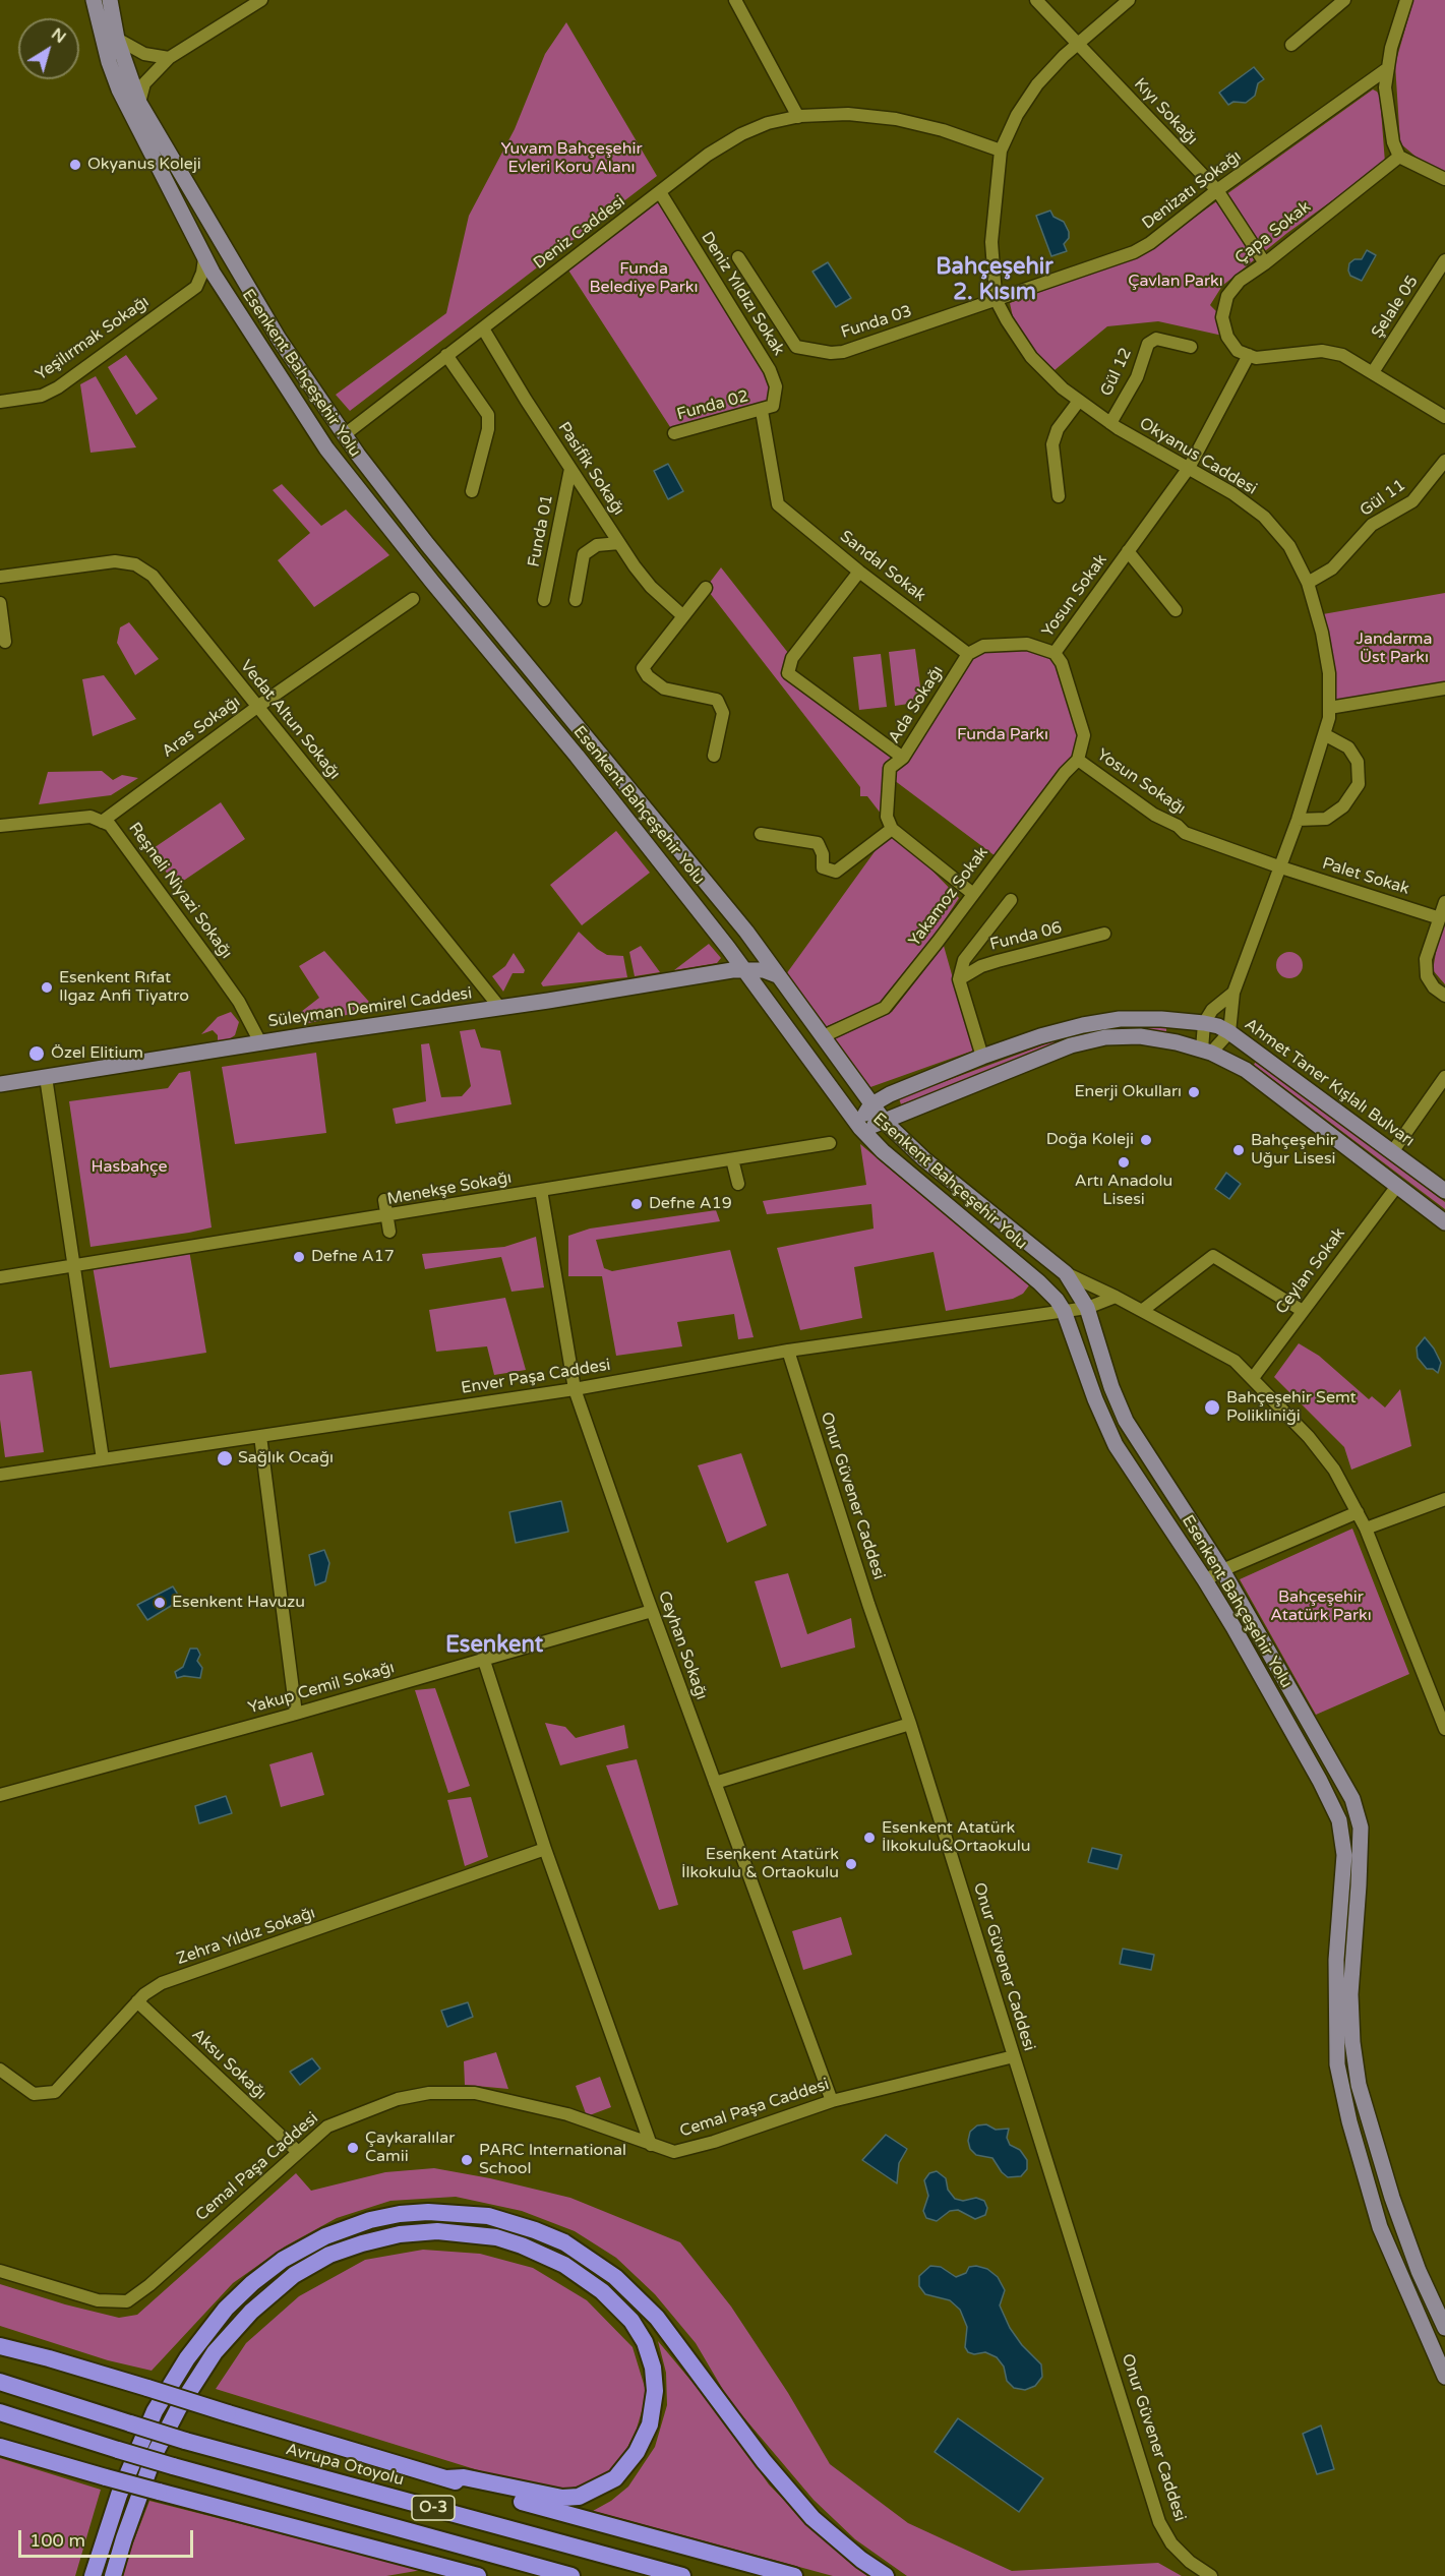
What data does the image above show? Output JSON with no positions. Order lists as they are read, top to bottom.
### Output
{
  "streets": {
    "highway": ["Avrupa Otoyolu", "O-3"],
    "main road": ["Esenkent Bahçeşehir Yolu", "Süleyman Demirel Caddesi", "Ahmet Taner Kışlalı Bulvarı"],
    "street": [
      "Kıyı Sokağı",
      "Denizatı Sokağı",
      "Deniz Caddesi",
      "Çapa Sokak",
      "Deniz Yıldızı Sokak",
      "Şelale 05",
      "Funda 03",
      "Yeşilırmak Sokağı",
      "Gül 12",
      "Funda 02",
      "Okyanus Caddesi",
      "Pasifik Sokağı",
      "Gül 11",
      "Funda 01",
      "Sandal Sokak",
      "Yosun Sokak",
      "Ada Sokağı",
      "Vedat Altun Sokağı",
      "Aras Sokağı",
      "Yosun Sokağı",
      "Palet Sokak",
      "Reşneli Niyazi Sokağı",
      "Yakamoz Sokak",
      "Funda 06",
      "Menekşe Sokağı",
      "Ceylan Sokak",
      "Enver Paşa Caddesi",
      "Onur Güvener Caddesi",
      "Ceyhan Sokağı",
      "Yakup Cemil Sokağı",
      "Zehra Yıldız Sokağı",
      "Aksu Sokağı",
      "Cemal Paşa Caddesi"
    ]
  },
  "crossings": [
    ["Kıyı Sokağı", "Denizatı Sokağı"],
    ["Kıyı Sokağı", "Çapa Sokak"],
    ["Kıyı Sokağı", "Okyanus Caddesi"],
    ["Denizatı Sokağı", "Funda 03"],
    ["Denizatı Sokağı", "Okyanus Caddesi"],
    ["Deniz Caddesi", "Deniz Yıldızı Sokak"],
    ["Deniz Caddesi", "Esenkent Bahçeşehir Yolu"],
    ["Deniz Caddesi", "Okyanus Caddesi"],
    ["Deniz Caddesi", "Pasifik Sokağı"],
    ["Çapa Sokak", "Yosun Sokak"],
    ["Deniz Yıldızı Sokak", "Funda 02"],
    ["Deniz Yıldızı Sokak", "Sandal Sokak"],
    ["Funda 03", "Okyanus Caddesi"],
    ["Gül 12", "Okyanus Caddesi"],
    ["Esenkent Bahçeşehir Yolu", "Süleyman Demirel Caddesi"],
    ["Esenkent Bahçeşehir Yolu", "Ahmet Taner Kışlalı Bulvarı"],
    ["Esenkent Bahçeşehir Yolu", "Enver Paşa Caddesi"],
    ["Funda 02", "Sandal Sokak"],
    ["Okyanus Caddesi", "Gül 11"],
    ["Okyanus Caddesi", "Yosun Sokak"],
    ["Okyanus Caddesi", "Yosun Sokağı"],
    ["Okyanus Caddesi", "Palet Sokak"],
    ["Pasifik Sokağı", "Funda 01"],
    ["Sandal Sokak", "Ada Sokağı"],
    ["Yosun Sokak", "Yosun Sokağı"],
    ["Yosun Sokak", "Yakamoz Sokak"],
    ["Vedat Altun Sokağı", "Aras Sokağı"],
    ["Vedat Altun Sokağı", "Süleyman Demirel Caddesi"],
    ["Aras Sokağı", "Reşneli Niyazi Sokağı"],
    ["Yosun Sokağı", "Palet Sokak"],
    ["Yosun Sokağı", "Yakamoz Sokak"],
    ["Reşneli Niyazi Sokağı", "Süleyman Demirel Caddesi"],
    ["Menekşe Sokağı", "Ceyhan Sokağı"],
    ["Enver Paşa Caddesi", "Onur Güvener Caddesi"],
    ["Enver Paşa Caddesi", "Ceyhan Sokağı"],
    ["Onur Güvener Caddesi", "Cemal Paşa Caddesi"],
    ["Ceyhan Sokağı", "Yakup Cemil Sokağı"],
    ["Ceyhan Sokağı", "Cemal Paşa Caddesi"],
    ["Zehra Yıldız Sokağı", "Aksu Sokağı"],
    ["Aksu Sokağı", "Cemal Paşa Caddesi"]
  ],
  "districts": ["Bahçeşehir 2. Kısım", "Esenkent"],
  "parks": [
    "Yuvam Bahçeşehir Evleri Koru Alanı",
    "Funda Belediye Parkı",
    "Çavlan Parkı",
    "Jandarma Üst Parkı",
    "Funda Parkı",
    "Hasbahçe",
    "Bahçeşehir Atatürk Parkı"
  ],
  "places": [
    "Okyanus Koleji",
    "Esenkent Rıfat Ilgaz Anfi Tiyatro",
    "Özel Elitium",
    "Enerji Okulları",
    "Doğa Koleji",
    "Bahçeşehir Uğur Lisesi",
    "Artı Anadolu Lisesi",
    "Defne A19",
    "Defne A17",
    "Bahçeşehir Semt Polikliniği",
    "Sağlık Ocağı",
    "Esenkent Havuzu",
    "Esenkent Atatürk İlkokulu&Ortaokulu",
    "Esenkent Atatürk İlkokulu & Ortaokulu",
    "Çaykaralılar Camii",
    "PARC International School"
  ],
  "scale_bar": "100 m",
  "north": "top right"
}
